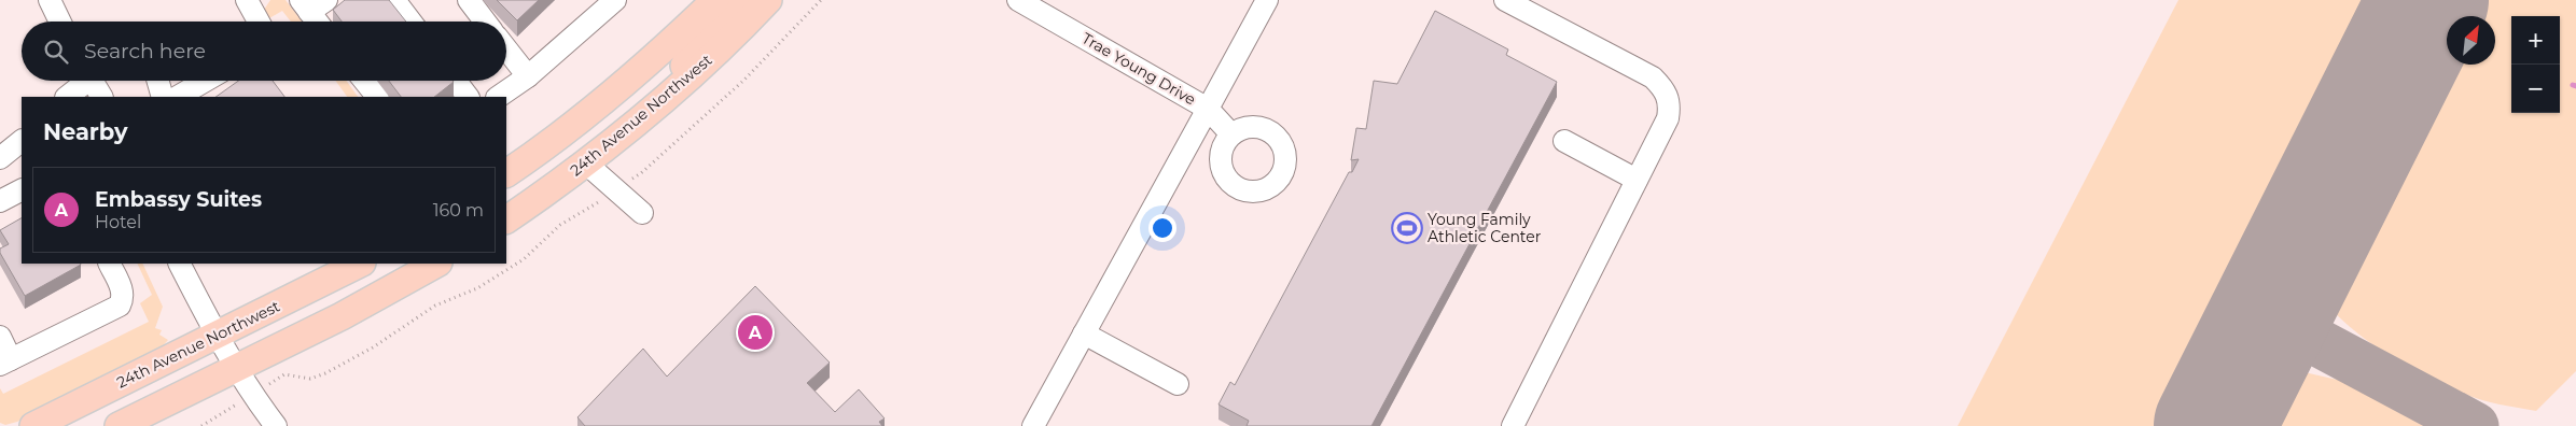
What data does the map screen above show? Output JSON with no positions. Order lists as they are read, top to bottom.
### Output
{
  "streets": {
    "main road": ["24th Avenue Northwest"],
    "street": ["Trae Young Drive"]
  },
  "places": {
    "sports": ["Young Family Athletic Center"]
  },
  "north": "top right",
  "page": {
    "map_buttons": ["+", "−"],
    "search": "Search here",
    "heading": "Nearby",
    "list": [
      {
        "mark": "A",
        "name": "Embassy Suites",
        "note": "Hotel",
        "value": "160 m"
      }
    ],
    "pins": "A"
  }
}
